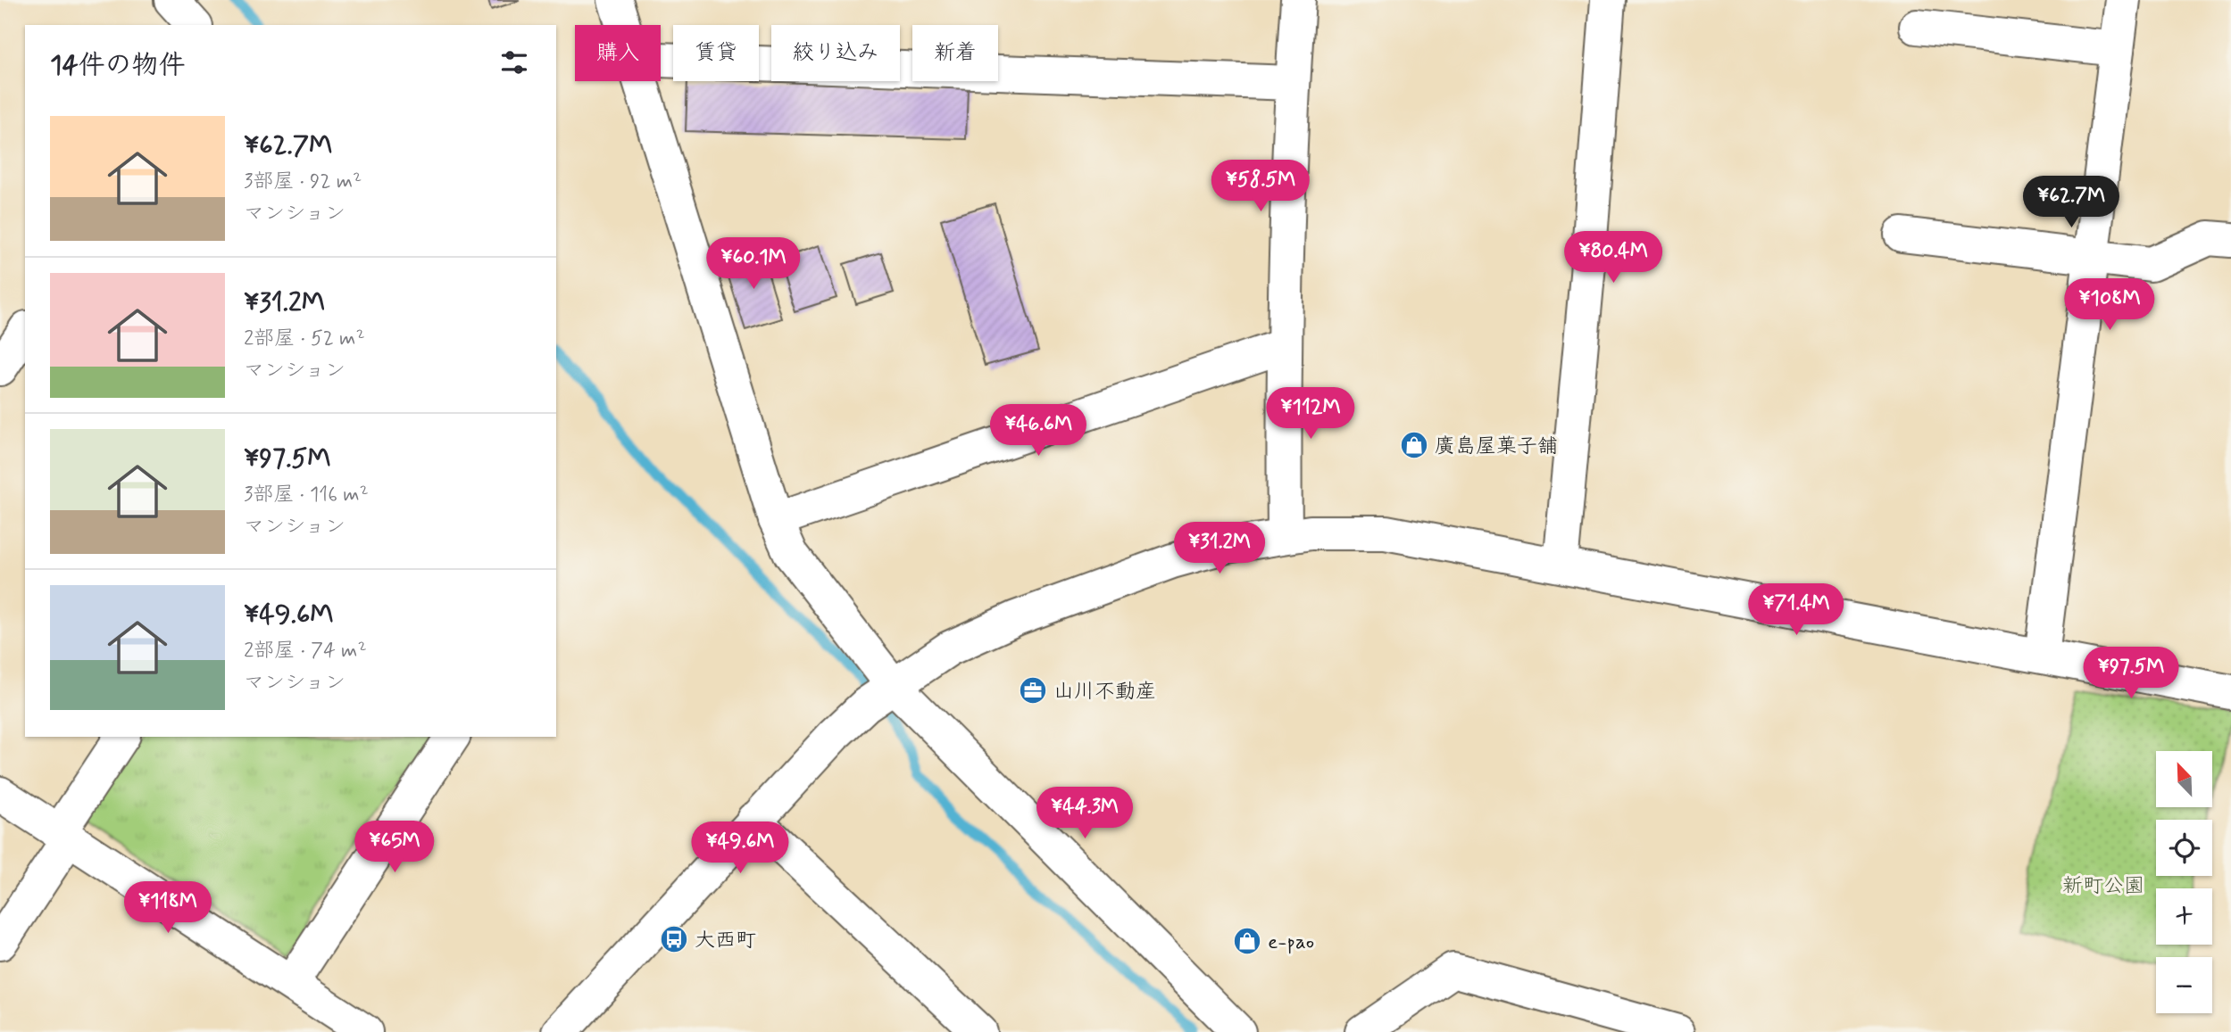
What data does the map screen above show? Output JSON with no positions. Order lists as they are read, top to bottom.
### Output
{
  "parks": ["新町公園"],
  "places": {
    "shop": ["廣島屋菓子舗", "e-pao"],
    "office": ["山川不動産"],
    "bus stop": ["大西町"]
  },
  "north": "top left",
  "page": {
    "chip": [
      "購入",
      "賃貸",
      "絞り込み",
      "新着"
    ],
    "heading": "14件の物件",
    "list": [
      {
        "name": "¥62.7M",
        "note": "3部屋 · 92 m² · マンション"
      },
      {
        "name": "¥31.2M",
        "note": "2部屋 · 52 m² · マンション"
      },
      {
        "name": "¥97.5M",
        "note": "3部屋 · 116 m² · マンション"
      },
      {
        "name": "¥49.6M",
        "note": "2部屋 · 74 m² · マンション"
      }
    ],
    "price": [
      "¥58.5M",
      "¥62.7M",
      "¥80.4M",
      "¥60.1M",
      "¥108M",
      "¥112M",
      "¥46.6M",
      "¥31.2M",
      "¥71.4M",
      "¥97.5M",
      "¥44.3M",
      "¥65M",
      "¥49.6M",
      "¥118M"
    ],
    "map_buttons": ["+", "−"]
  }
}
